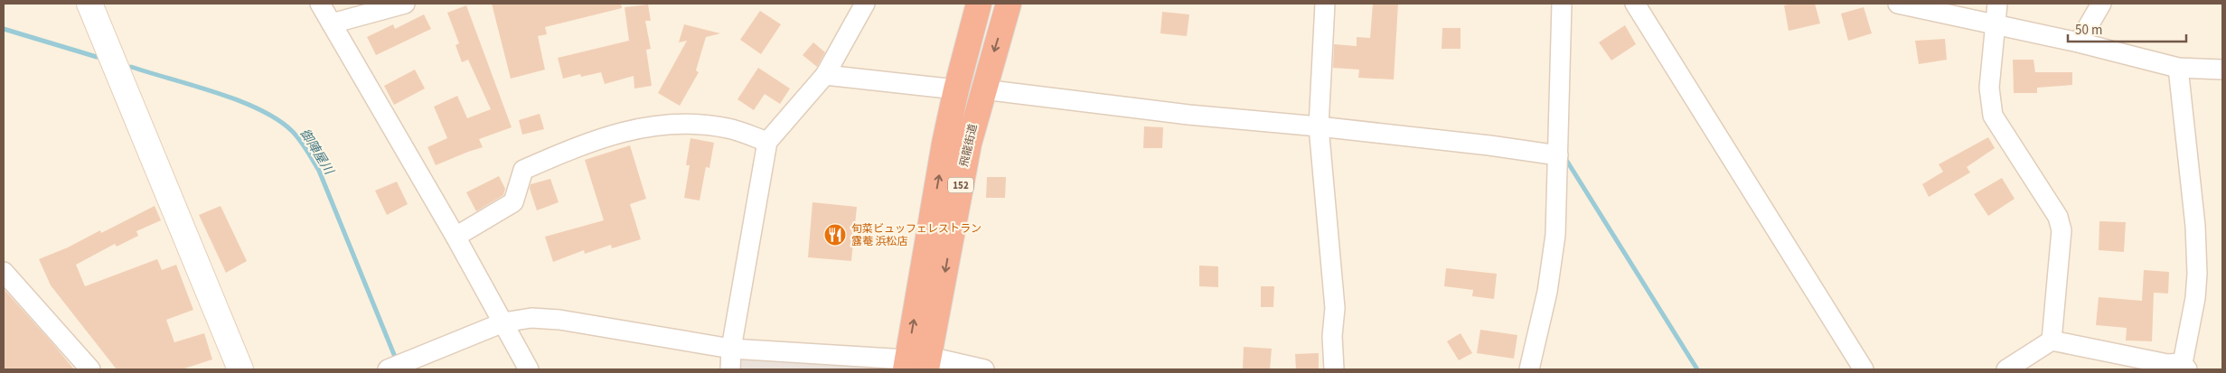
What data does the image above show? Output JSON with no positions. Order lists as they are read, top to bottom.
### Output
{
  "streets": {
    "highway": ["飛龍街道", "152"]
  },
  "water": ["御陣屋川"],
  "places": {
    "restaurant": ["旬菜ビュッフェレストラン 露菴 浜松店"]
  },
  "scale_bar": "50 m"
}
